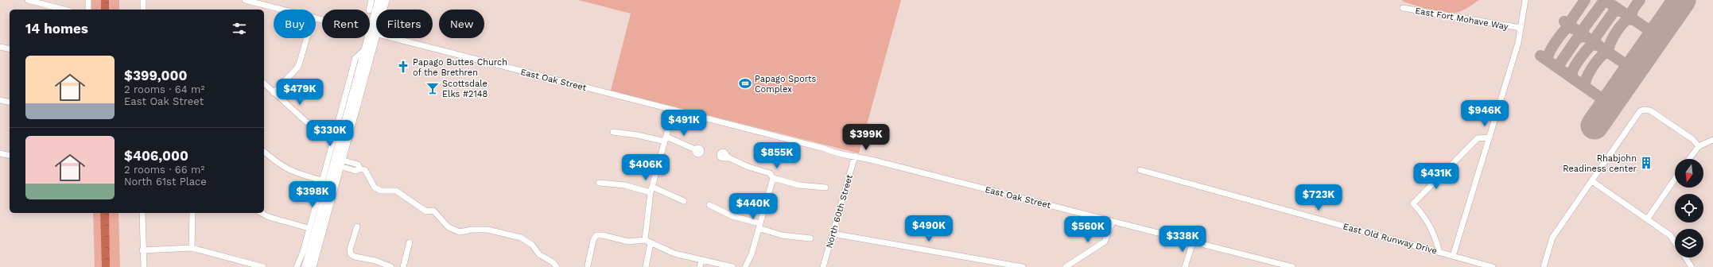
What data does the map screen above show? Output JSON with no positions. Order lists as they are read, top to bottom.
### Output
{
  "streets": {
    "street": [
      "East Fort Mohave Way",
      "East Oak Street",
      "North 60th Street",
      "East Old Runway Drive"
    ]
  },
  "crossings": [
    ["East Oak Street", "North 60th Street"]
  ],
  "places": {
    "church": ["Papago Buttes Church of the Brethren"],
    "sports": ["Papago Sports Complex"],
    "bar": ["Scottsdale Elks #2148"],
    "building": ["Rhabjohn Readiness center"]
  },
  "north": "bottom",
  "page": {
    "chip": [
      "Buy",
      "Rent",
      "Filters",
      "New"
    ],
    "heading": "14 homes",
    "list": [
      {
        "name": "$399,000",
        "note": "2 rooms · 64 m² · East Oak Street"
      },
      {
        "name": "$406,000",
        "note": "2 rooms · 66 m² · North 61st Place"
      }
    ],
    "price": [
      "$479K",
      "$946K",
      "$491K",
      "$330K",
      "$399K",
      "$855K",
      "$406K",
      "$431K",
      "$398K",
      "$723K",
      "$440K",
      "$490K",
      "$560K",
      "$338K"
    ]
  }
}
